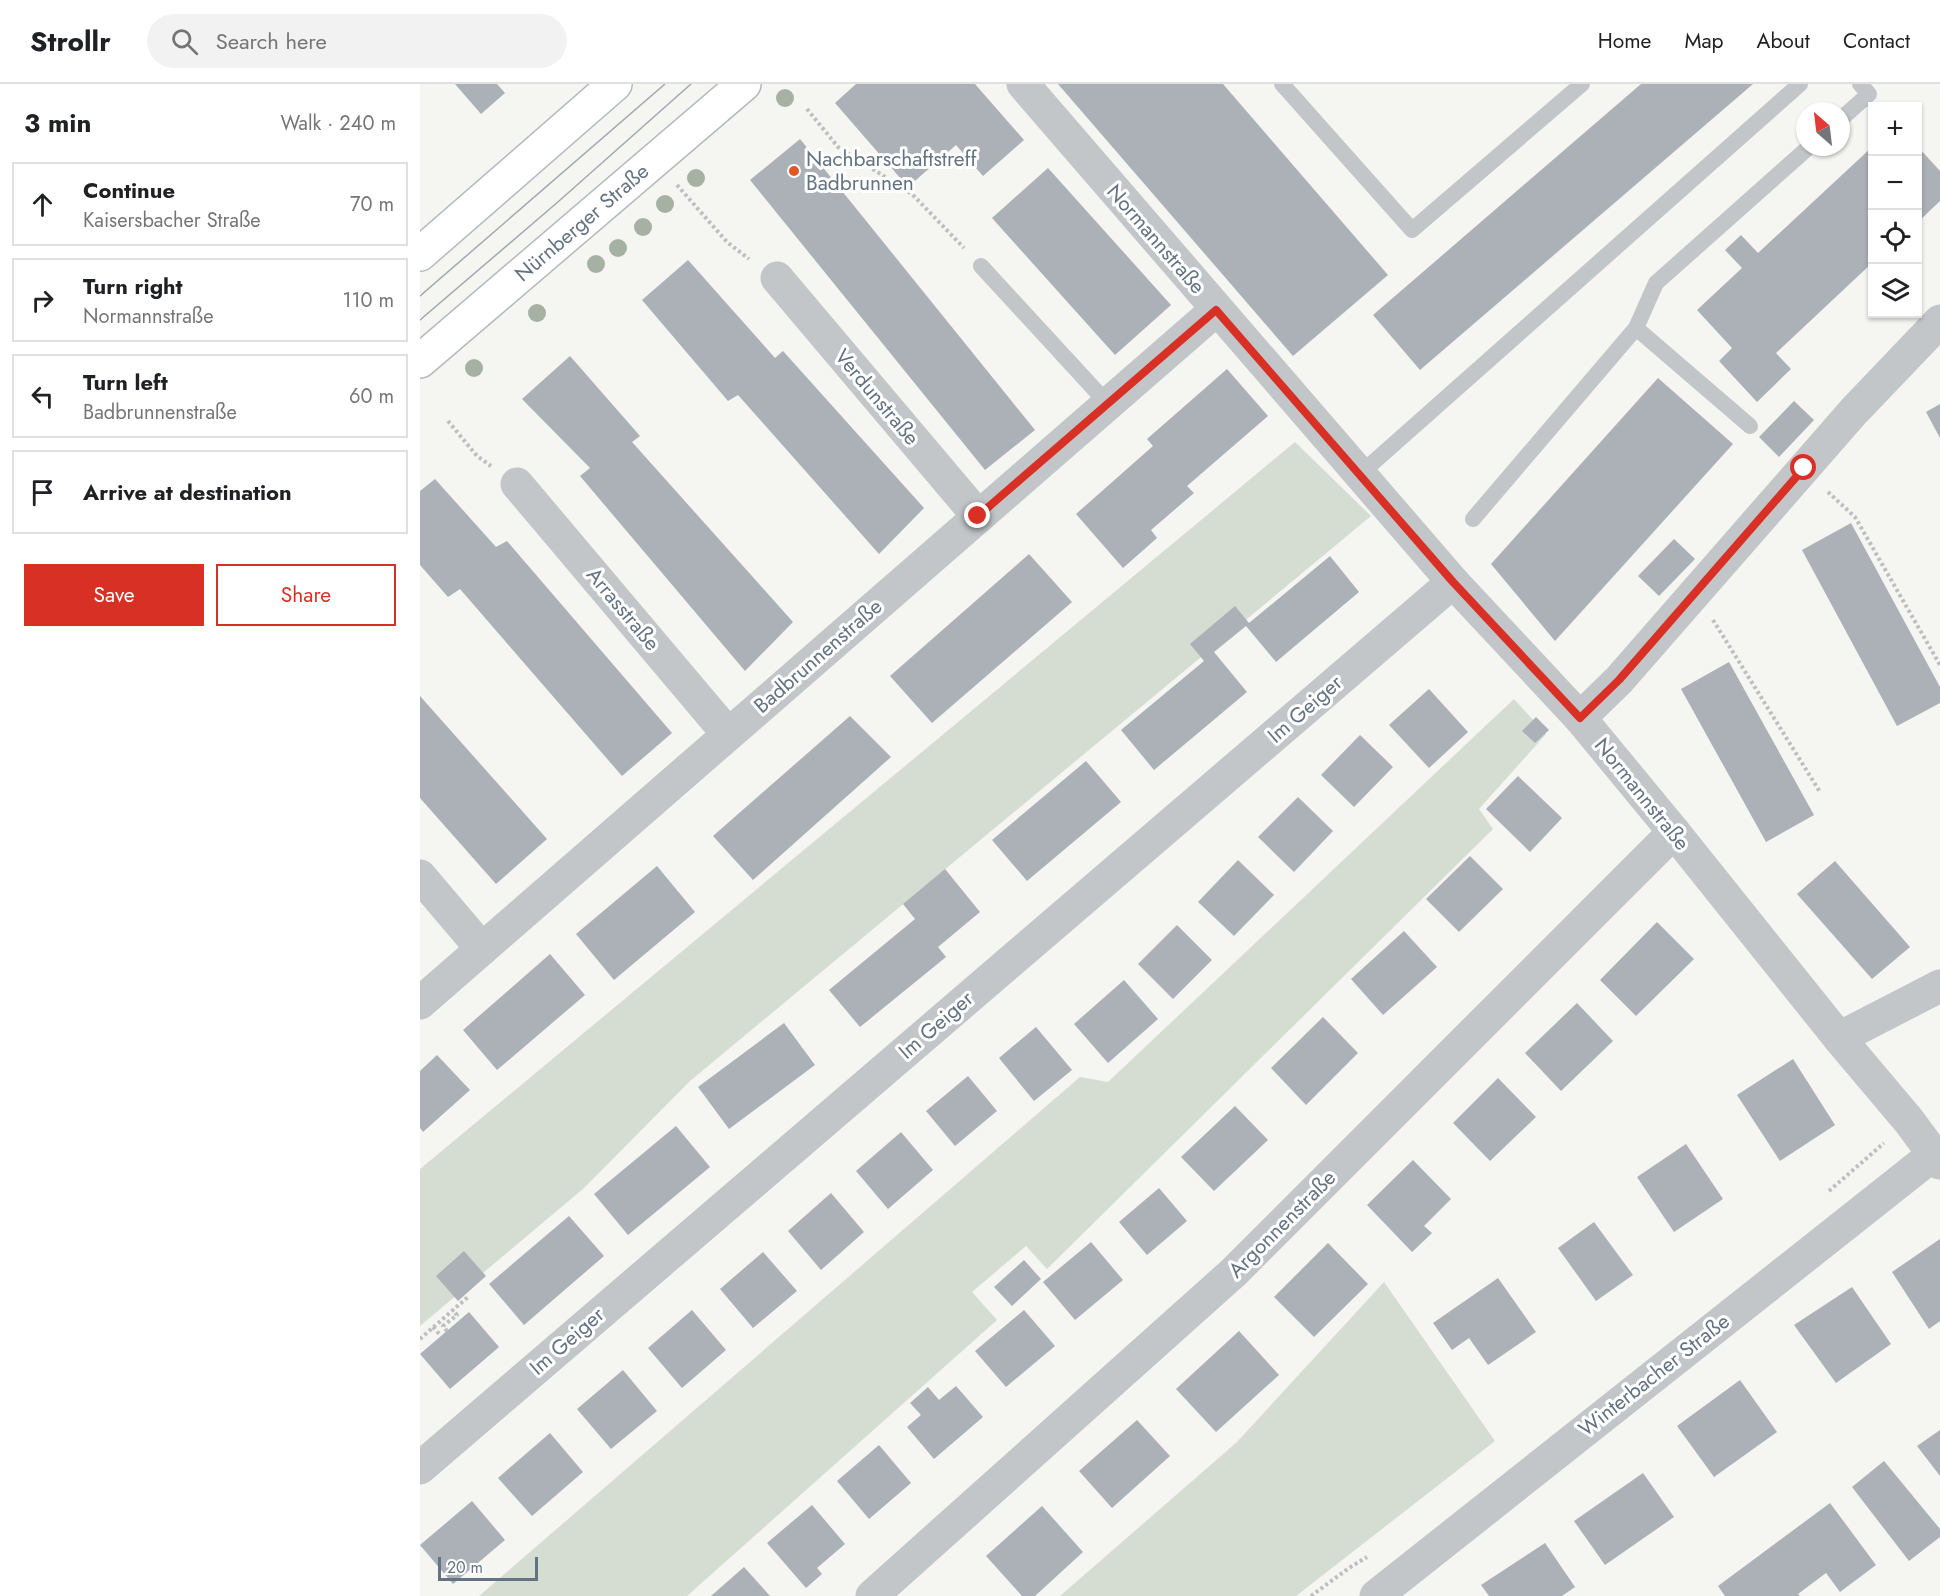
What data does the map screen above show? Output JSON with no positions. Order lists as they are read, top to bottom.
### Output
{
  "streets": {
    "main road": ["Nürnberger Straße"],
    "street": [
      "Normannstraße",
      "Verdunstraße",
      "Arrasstraße",
      "Badbrunnenstraße",
      "Im Geiger",
      "Argonnenstraße",
      "Winterbacher Straße"
    ]
  },
  "crossings": [
    ["Normannstraße", "Badbrunnenstraße"],
    ["Normannstraße", "Im Geiger"],
    ["Normannstraße", "Argonnenstraße"],
    ["Normannstraße", "Winterbacher Straße"],
    ["Verdunstraße", "Badbrunnenstraße"],
    ["Arrasstraße", "Badbrunnenstraße"]
  ],
  "places": ["Nachbarschaftstreff Badbrunnen"],
  "scale_bar": "20 m",
  "north": "top left",
  "page": {
    "header": "Strollr",
    "search": "Search here",
    "nav": [
      "Home",
      "Map",
      "About",
      "Contact"
    ],
    "heading": ["3 min", "Walk · 240 m"],
    "map_buttons": ["+", "−"],
    "list": [
      ["Continue", "Kaisersbacher Straße", "70 m"],
      ["Turn right", "Normannstraße", "110 m"],
      ["Turn left", "Badbrunnenstraße", "60 m"],
      "Arrive at destination"
    ],
    "buttons": ["Save", "Share"],
    "scale": "20 m"
  }
}
